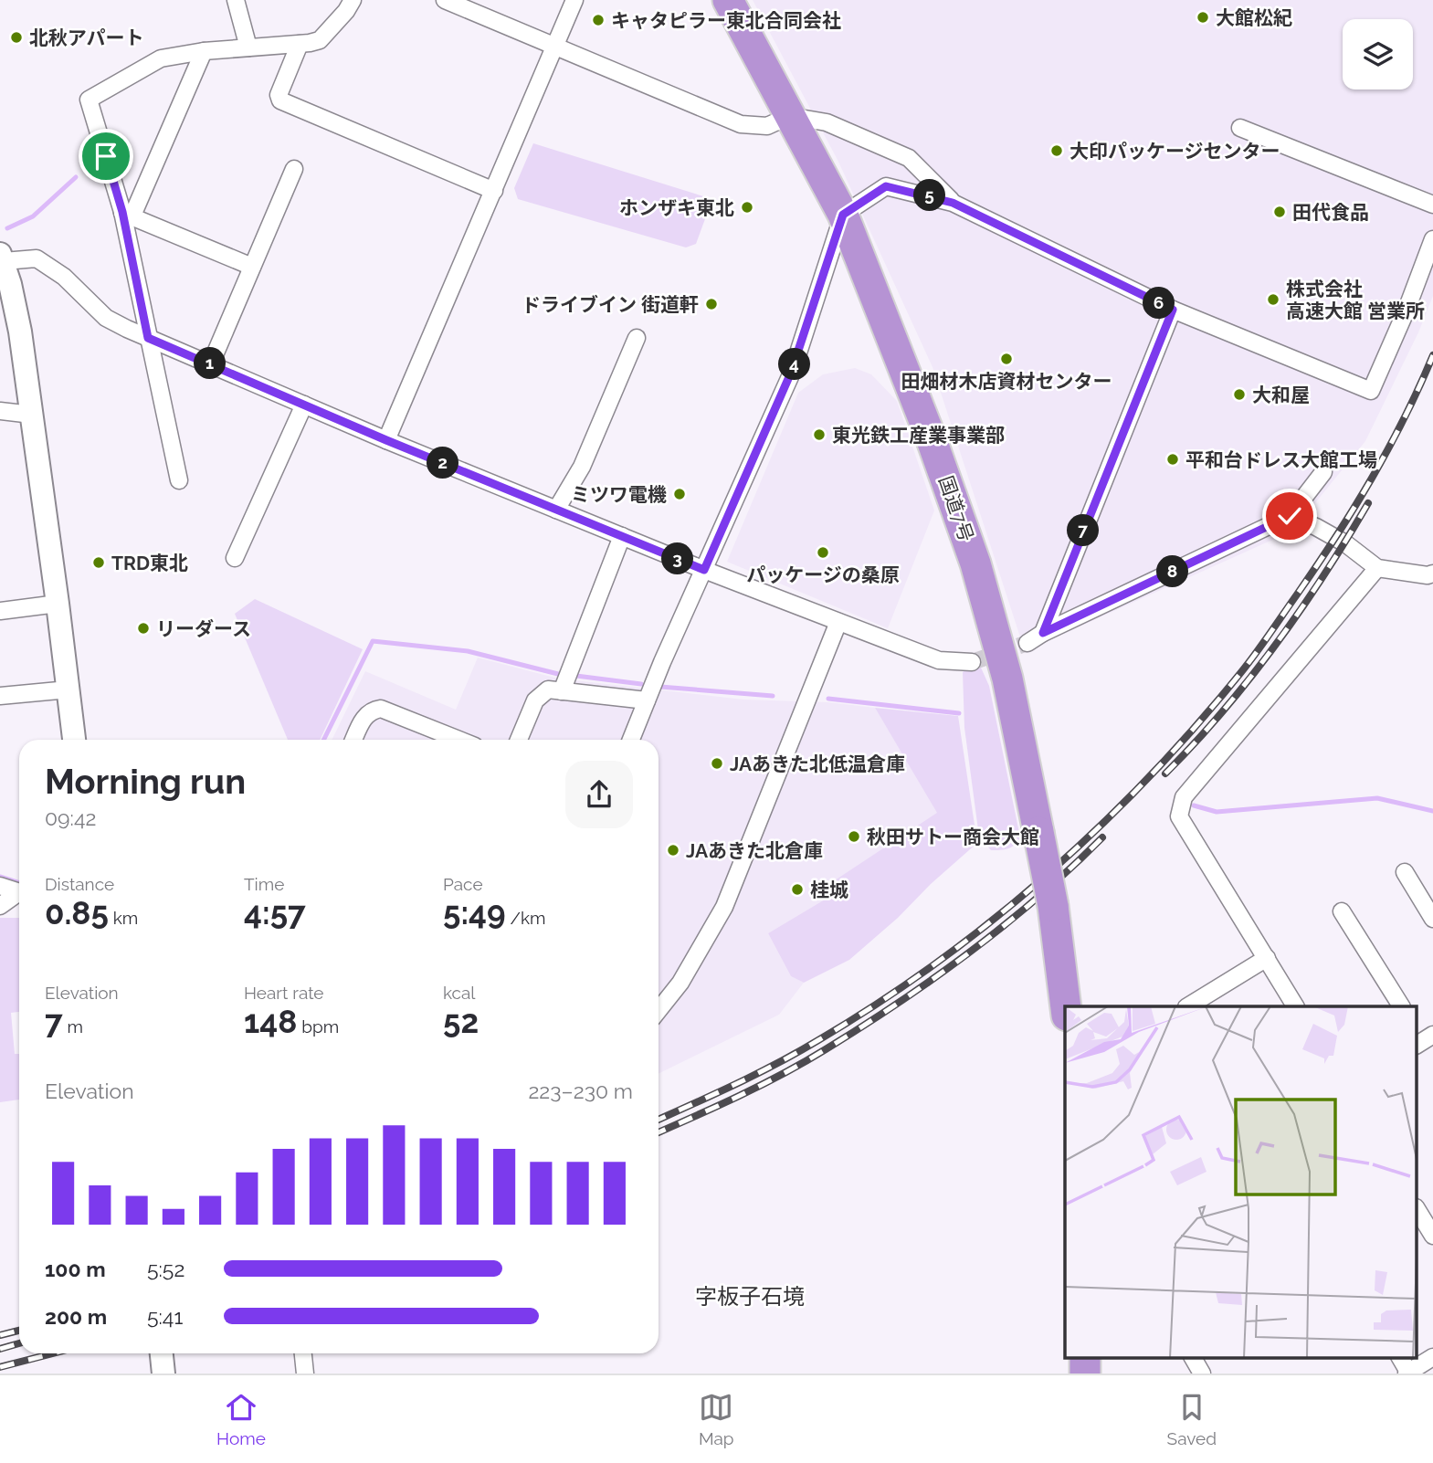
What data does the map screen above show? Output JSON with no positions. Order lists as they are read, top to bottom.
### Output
{
  "streets": {
    "highway": ["国道7号"]
  },
  "districts": ["字板子石境"],
  "places": [
    "大館松紀",
    "キャタピラー東北合同会社",
    "北秋アパート",
    "大印パッケージセンター",
    "ホンザキ東北",
    "田代食品",
    "株式会社 高速大館 営業所",
    "ドライブイン 街道軒",
    "田畑材木店資材センター",
    "大和屋",
    "東光鉄工産業事業部",
    "平和台ドレス大館工場",
    "ミツワ電機",
    "パッケージの桑原",
    "TRD東北",
    "リーダース",
    "JAあきた北低温倉庫",
    "秋田サトー商会大館",
    "JAあきた北倉庫",
    "桂城"
  ],
  "page": {
    "pins": [
      "5",
      "6",
      "1",
      "4",
      "2",
      "7",
      "3",
      "8"
    ],
    "heading": ["Morning run", "09:42"],
    "stats": [
      ["Distance", "0.85 km"],
      ["Time", "4:57"],
      ["Pace", "5:49 /km"],
      ["Elevation", "7 m"],
      ["Heart rate", "148 bpm"],
      ["kcal", "52"]
    ],
    "chart": ["Elevation", "223–230 m"],
    "list": [
      {
        "name": "100 m",
        "note": "5:52"
      },
      {
        "name": "200 m",
        "note": "5:41"
      }
    ],
    "tabs": ["Home", "Map", "Saved"]
  }
}
